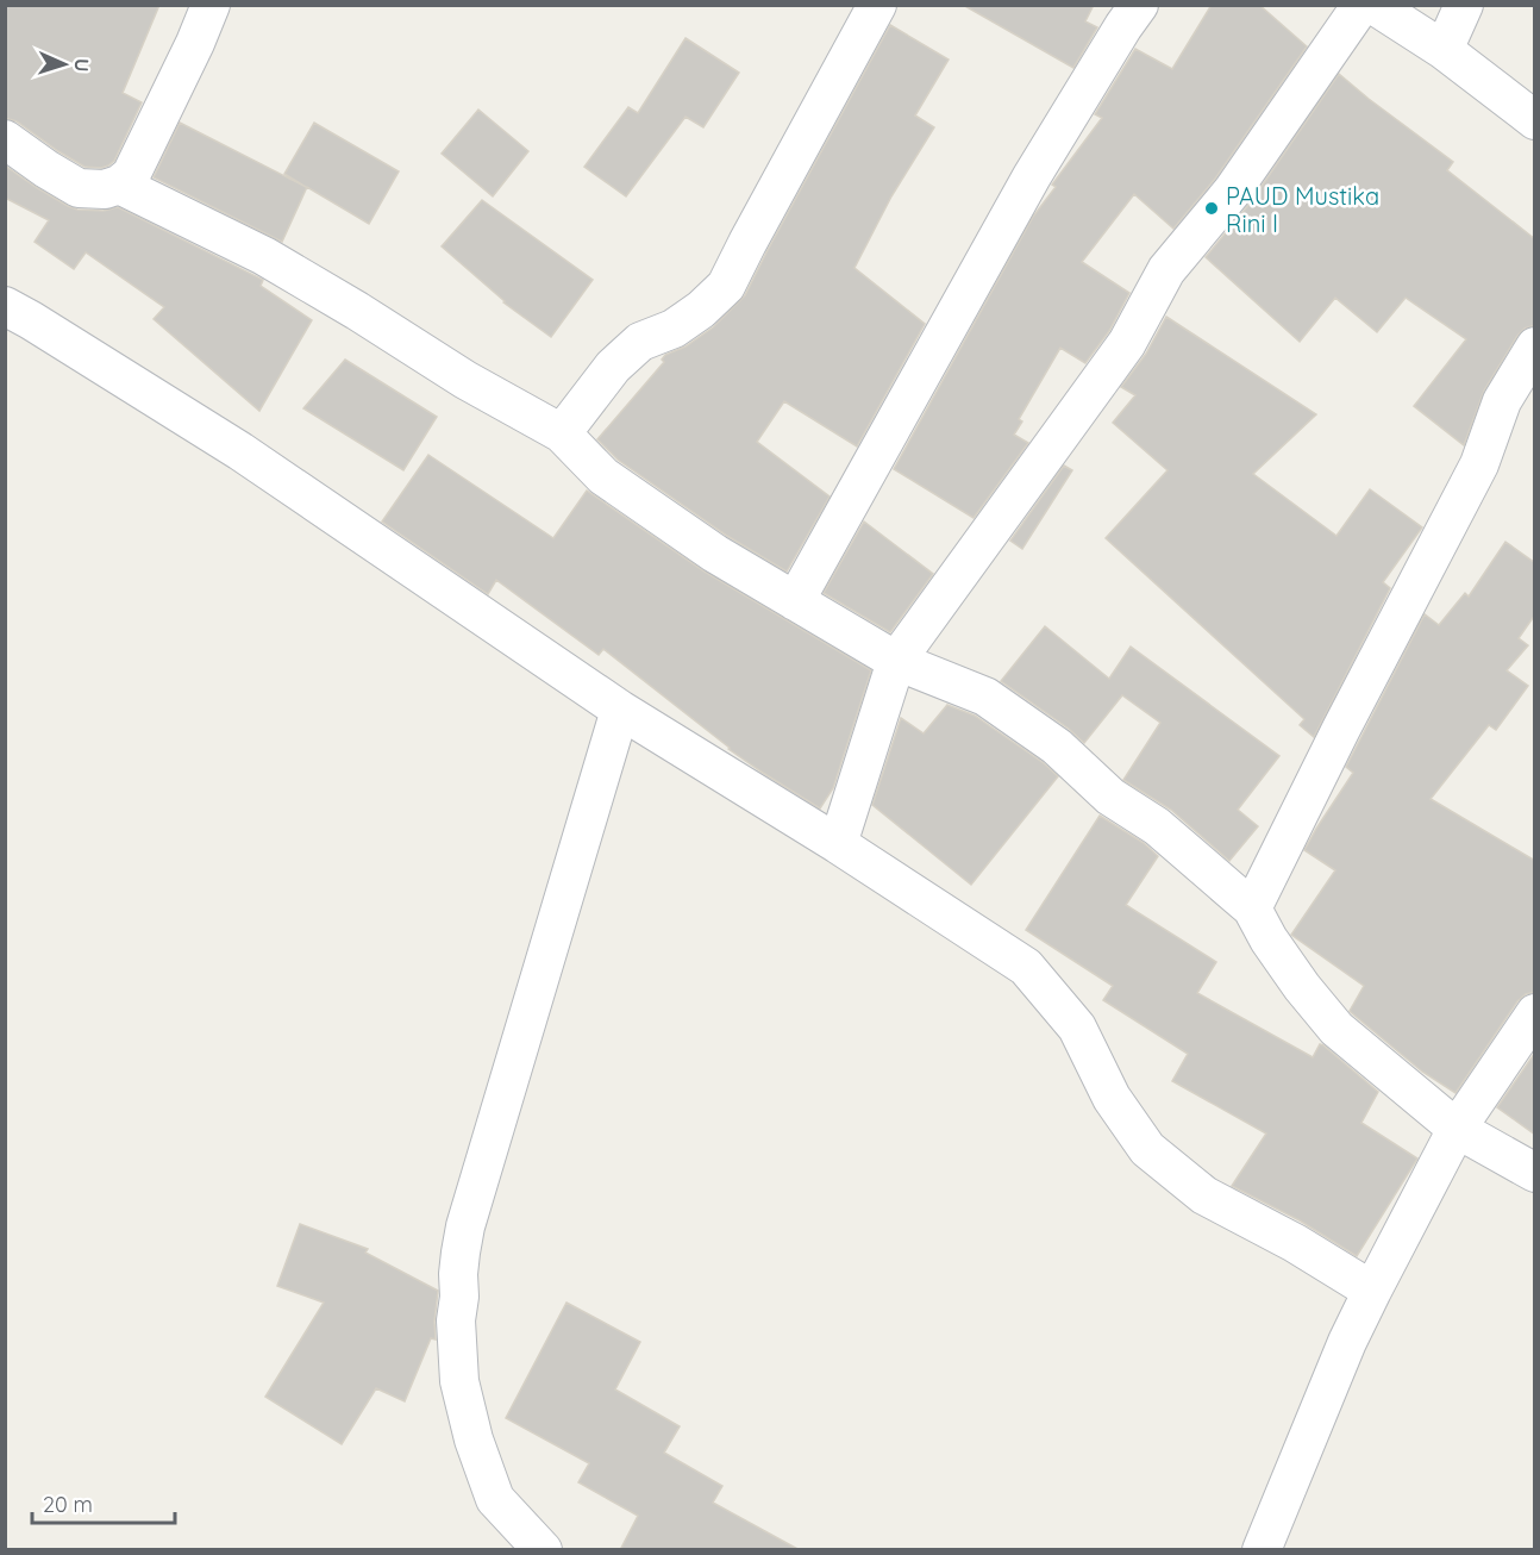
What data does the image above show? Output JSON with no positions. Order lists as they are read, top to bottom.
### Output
{
  "places": ["PAUD Mustika Rini I"],
  "scale_bar": "20 m",
  "north": "right"
}
